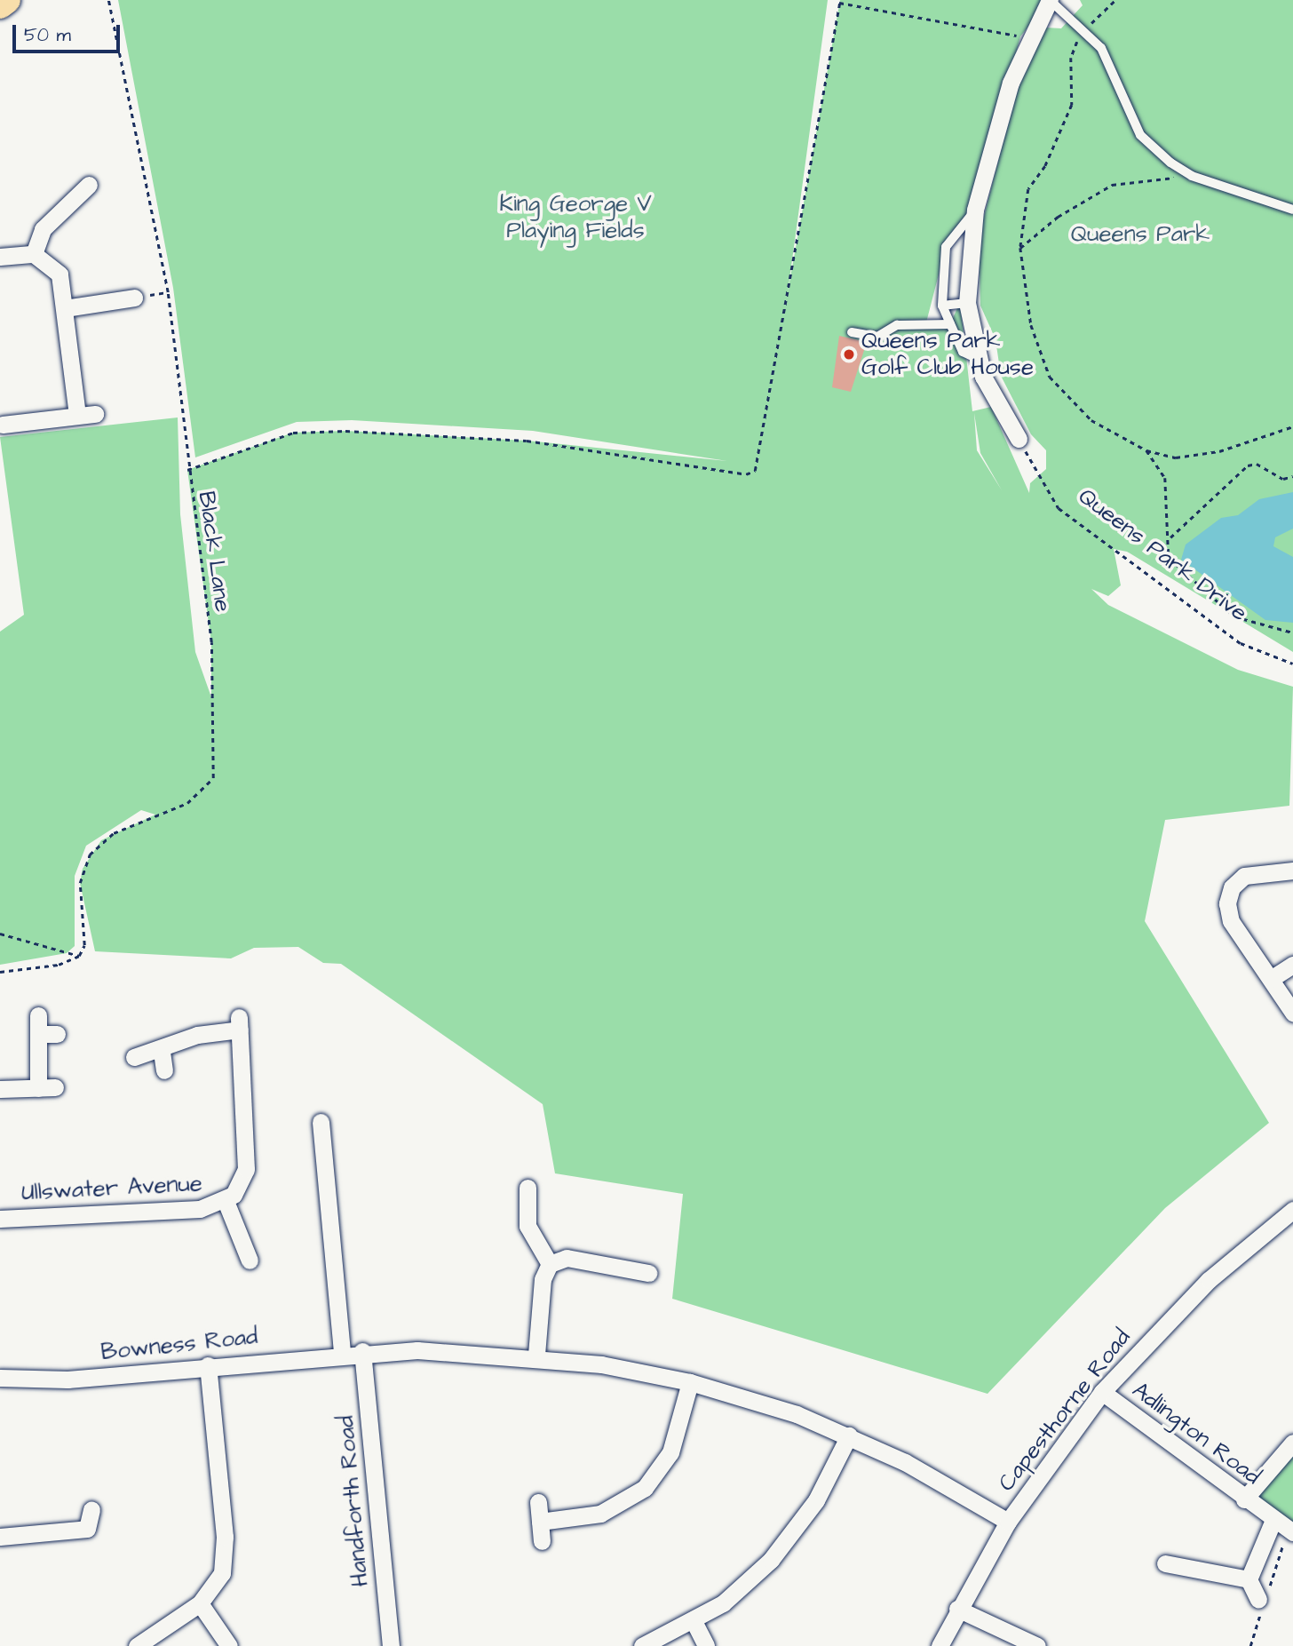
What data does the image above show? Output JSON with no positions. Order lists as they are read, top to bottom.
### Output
{
  "streets": {
    "street": [
      "Ullswater Avenue",
      "Bowness Road",
      "Capesthorne Road",
      "Adlington Road",
      "Handforth Road"
    ],
    "path": ["Black Lane", "Queens Park Drive"]
  },
  "crossings": [
    ["Bowness Road", "Capesthorne Road"],
    ["Bowness Road", "Handforth Road"],
    ["Capesthorne Road", "Adlington Road"]
  ],
  "parks": ["King George V Playing Fields", "Queens Park"],
  "places": ["Queens Park Golf Club House"],
  "scale_bar": "50 m"
}
